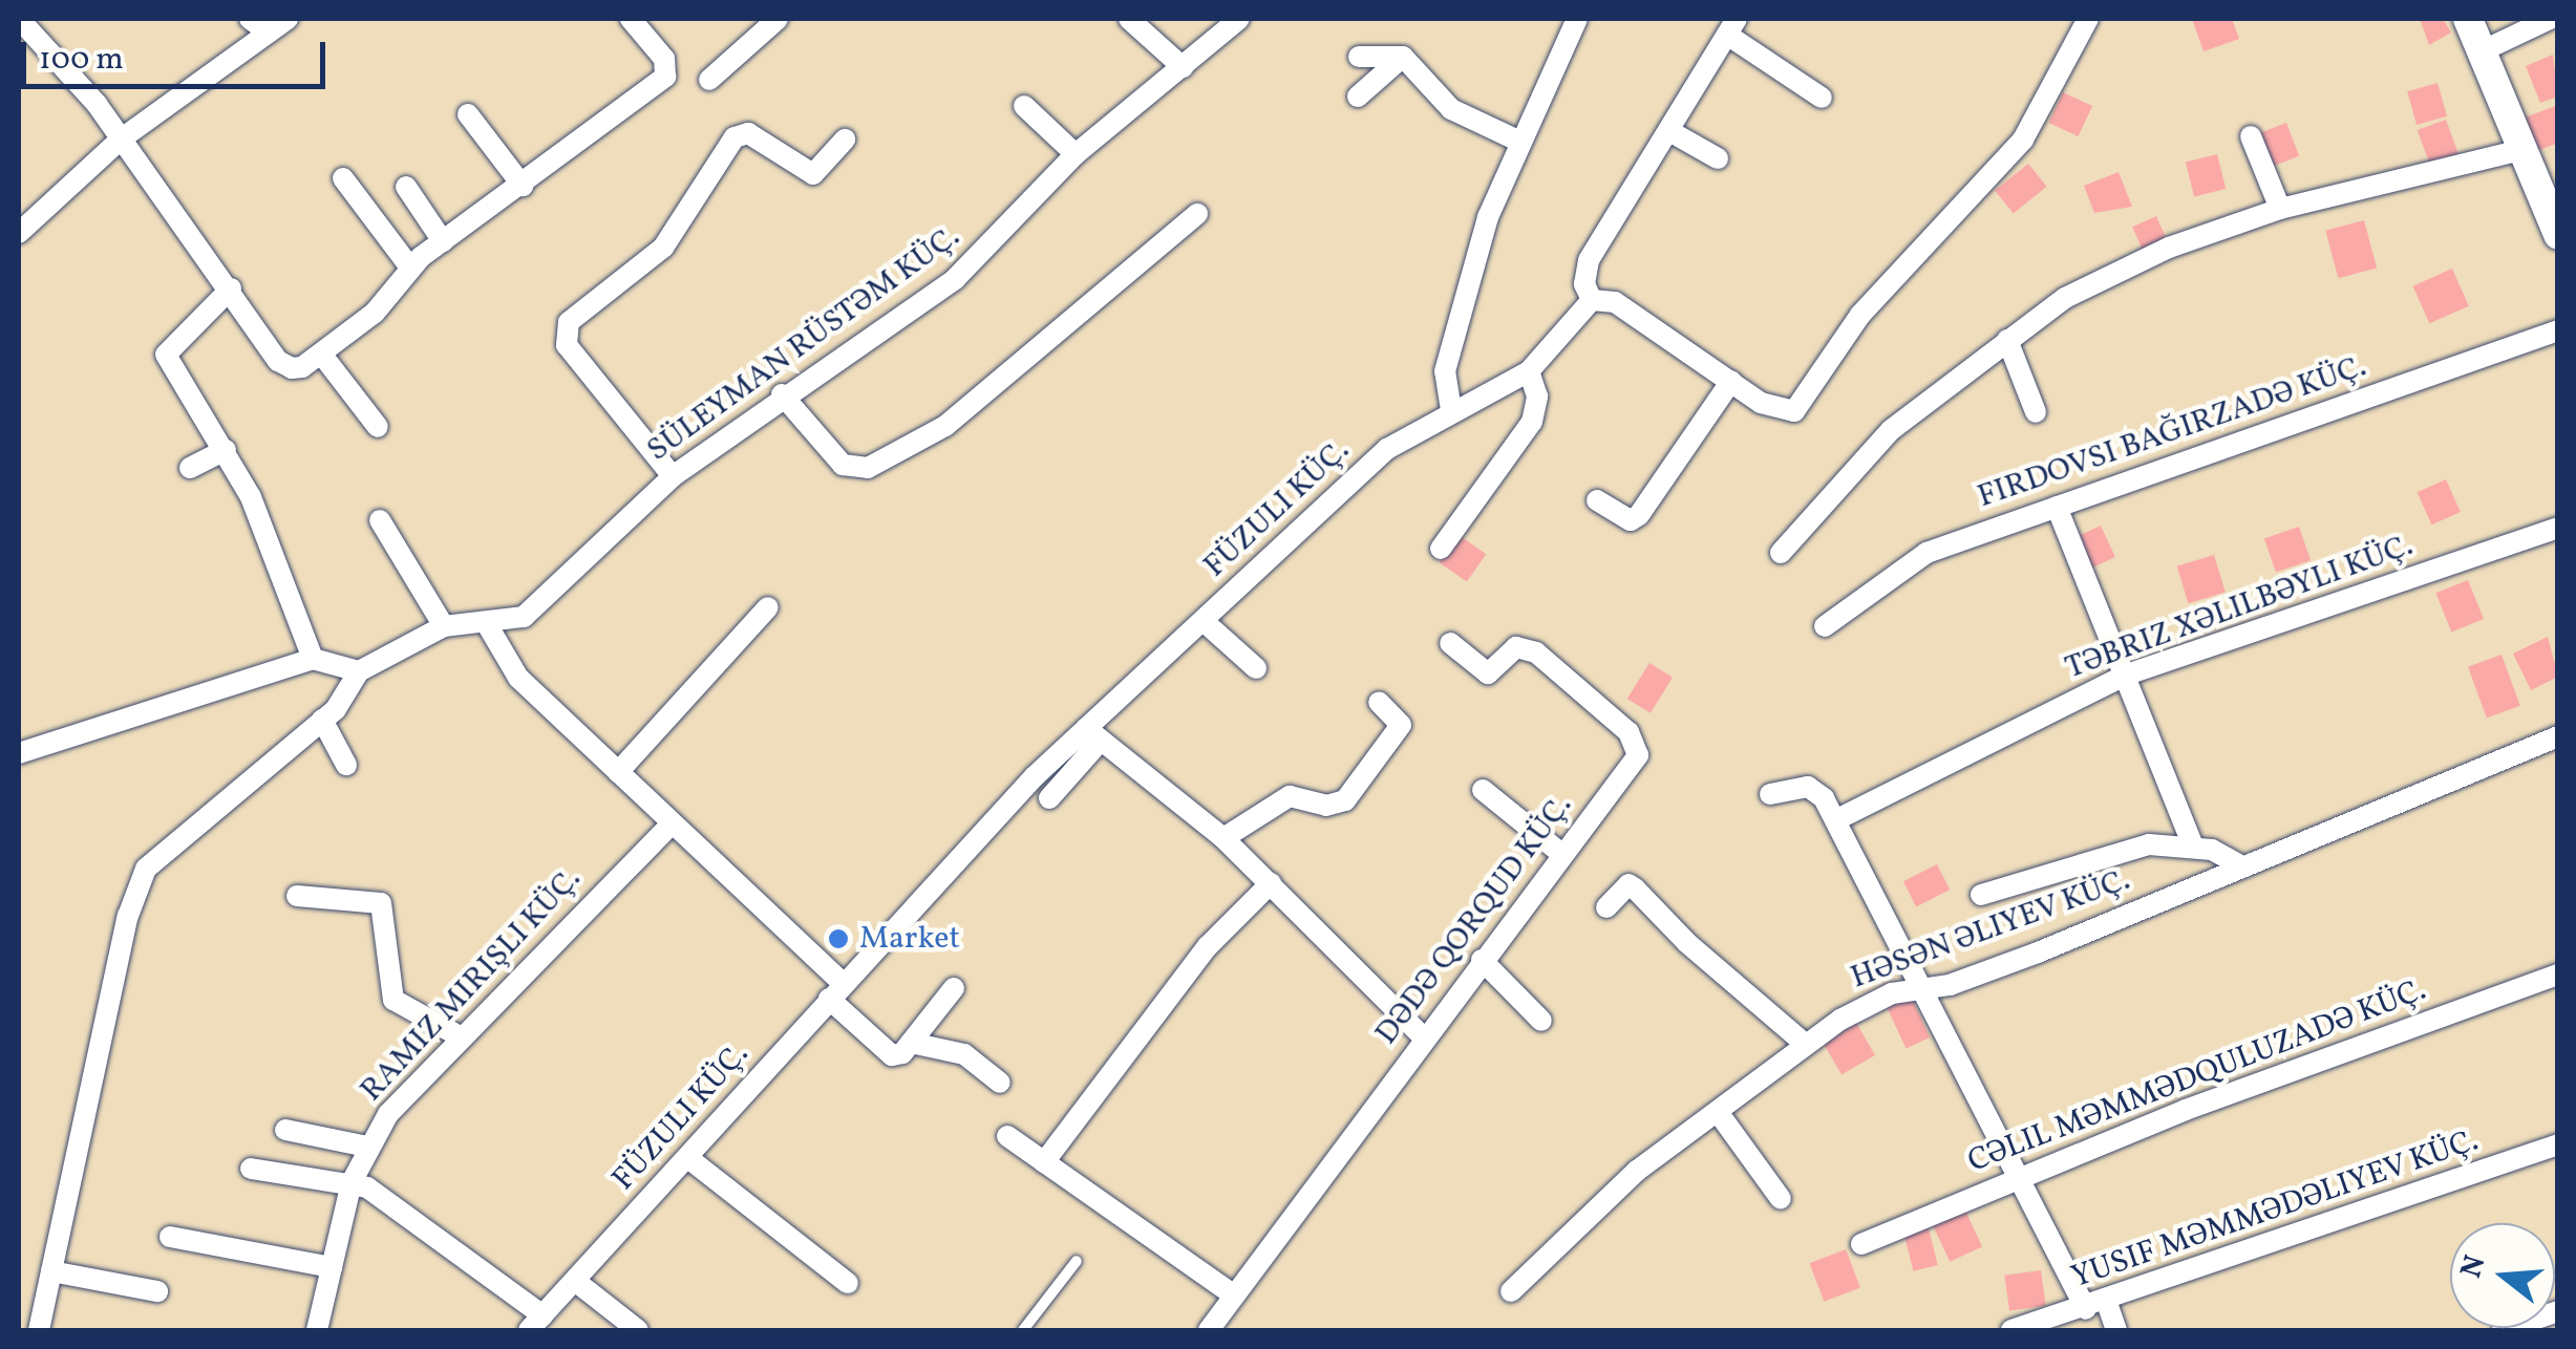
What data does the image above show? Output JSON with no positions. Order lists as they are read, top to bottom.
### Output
{
  "streets": {
    "street": [
      "SÜLEYMAN RÜSTƏM KÜÇ.",
      "FÜZULI KÜÇ.",
      "TƏBRIZ XƏLILBƏYLI KÜÇ.",
      "DƏDƏ QORQUD KÜÇ.",
      "HƏSƏN ƏLIYEV KÜÇ.",
      "RAMIZ MIRIŞLI KÜÇ.",
      "CƏLIL MƏMMƏDQULUZADƏ KÜÇ.",
      "YUSIF MƏMMƏDƏLIYEV KÜÇ."
    ]
  },
  "places": ["Market"],
  "scale_bar": "100 m",
  "north": "left"
}
